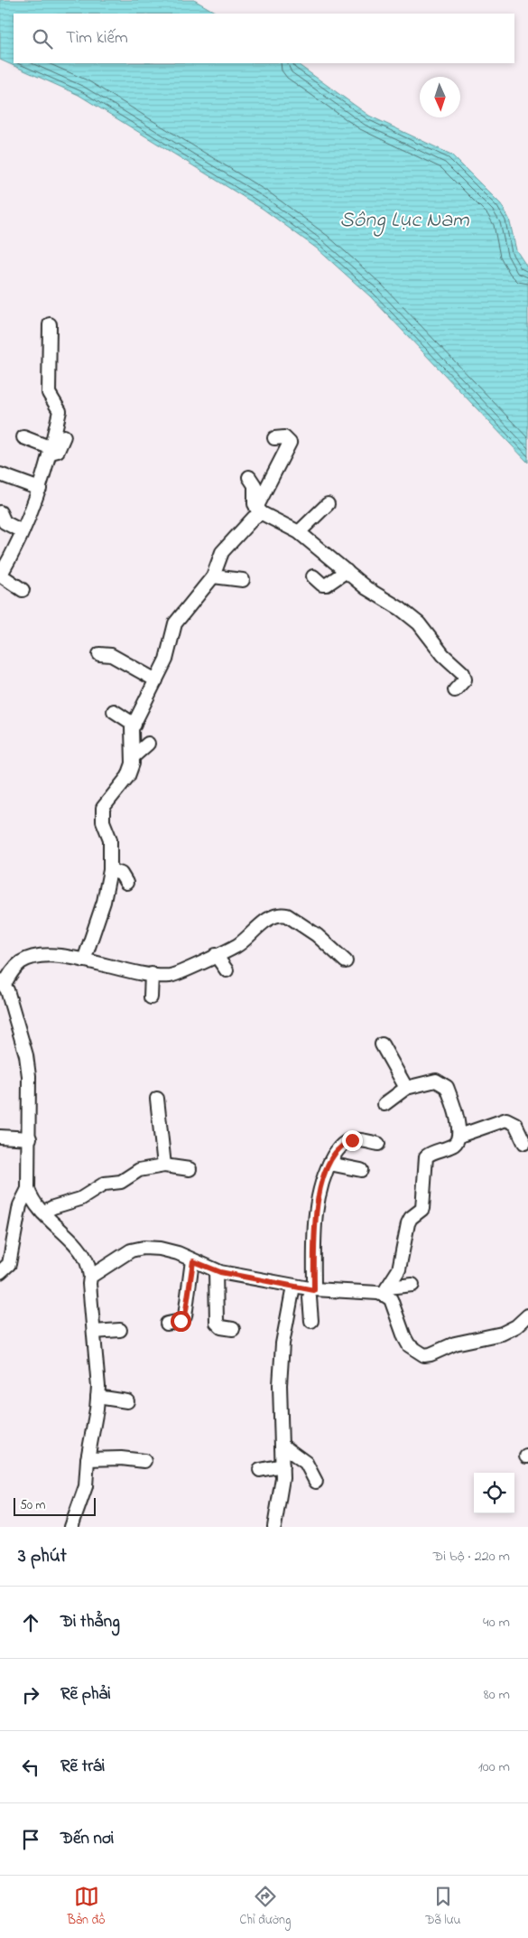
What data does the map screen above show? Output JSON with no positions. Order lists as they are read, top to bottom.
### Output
{
  "water": ["Sông Lục Nam"],
  "scale_bar": "50 m",
  "north": "bottom",
  "page": {
    "search": "Tìm kiếm",
    "scale": "50 m",
    "heading": ["3 phút", "Đi bộ · 220 m"],
    "list": [
      ["Đi thẳng", "40 m"],
      ["Rẽ phải", "80 m"],
      ["Rẽ trái", "100 m"],
      "Đến nơi"
    ],
    "nav": ["Bản đồ", "Chỉ đường", "Đã lưu"]
  }
}
